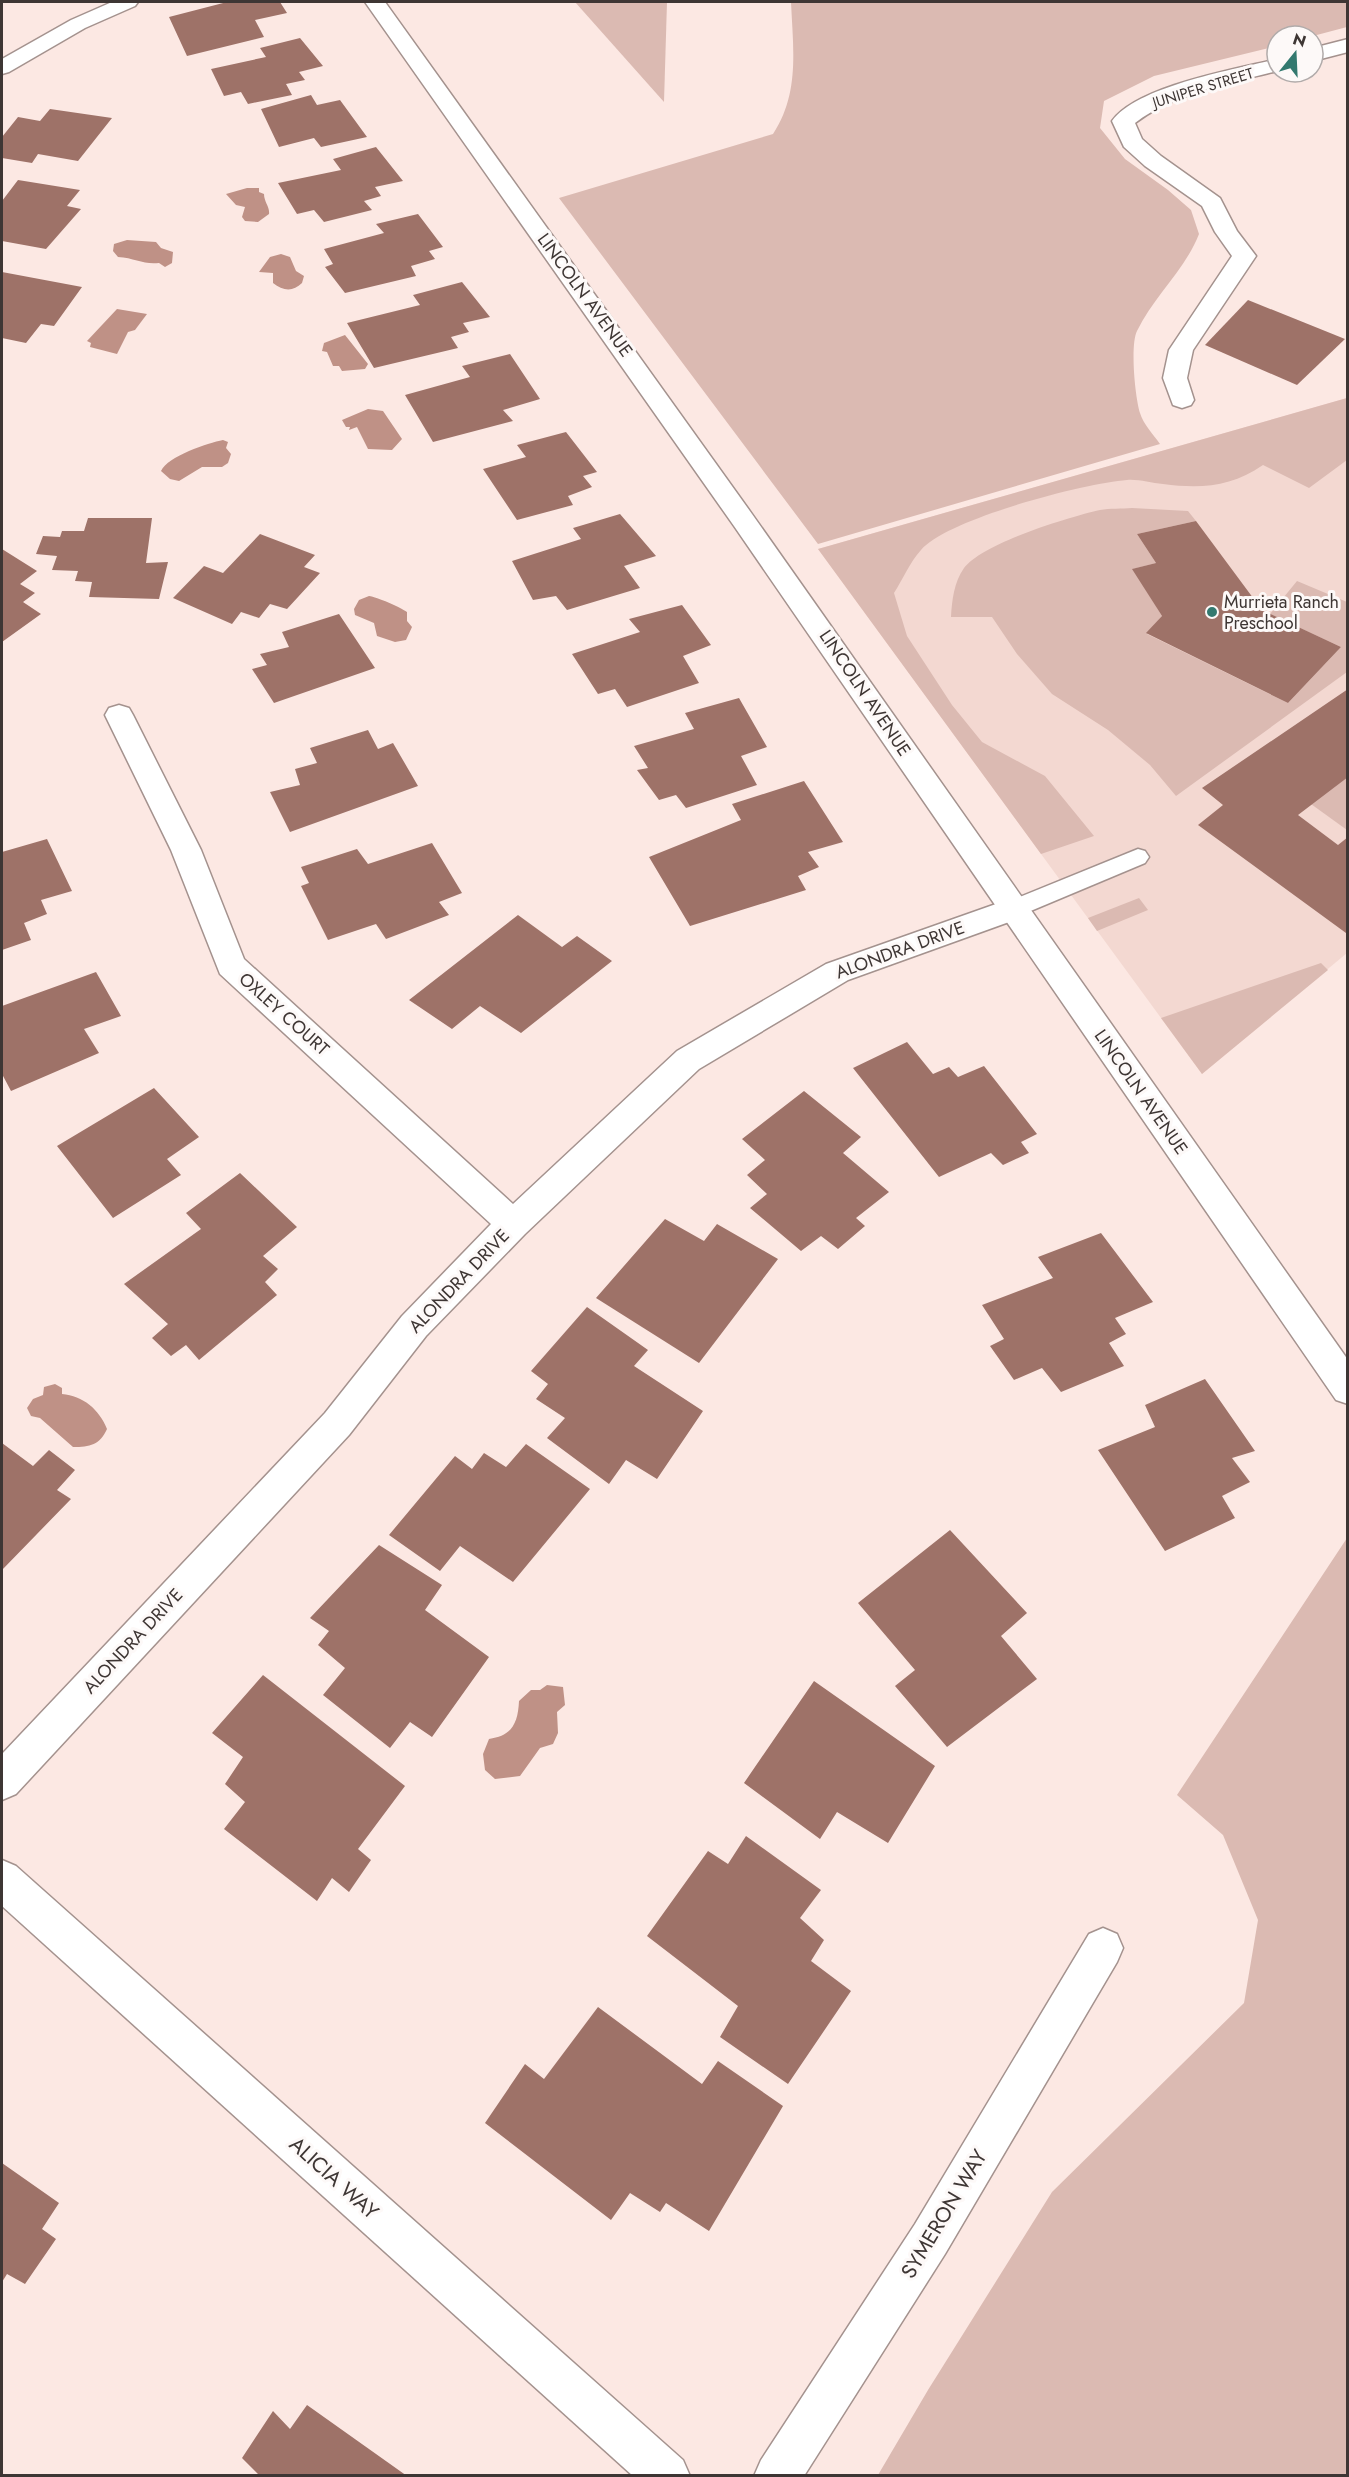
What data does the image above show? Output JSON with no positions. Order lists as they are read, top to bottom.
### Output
{
  "streets": {
    "street": [
      "JUNIPER STREET",
      "LINCOLN AVENUE",
      "ALONDRA DRIVE",
      "OXLEY COURT",
      "ALICIA WAY",
      "SYMERON WAY"
    ]
  },
  "crossings": [
    ["LINCOLN AVENUE", "ALONDRA DRIVE"],
    ["ALONDRA DRIVE", "OXLEY COURT"]
  ],
  "places": ["Murrieta Ranch Preschool"],
  "north": "top"
}
